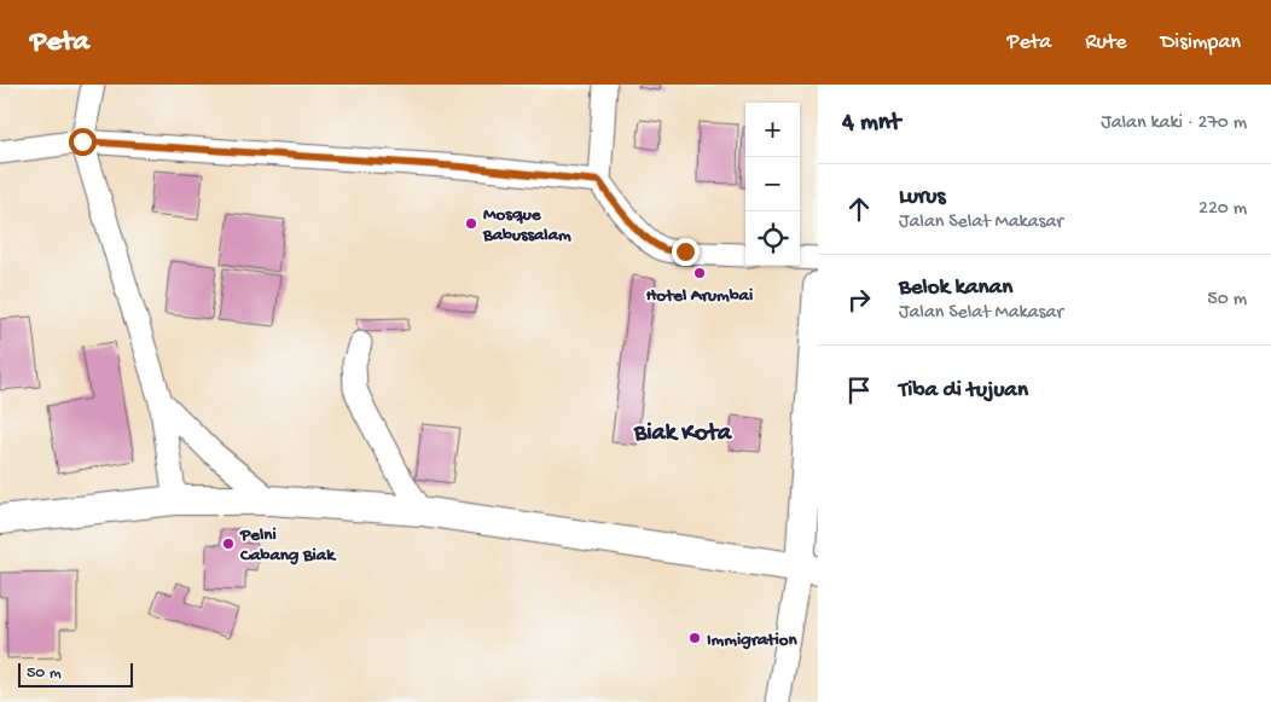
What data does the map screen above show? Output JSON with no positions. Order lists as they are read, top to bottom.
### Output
{
  "districts": ["Biak Kota"],
  "places": [
    "Mosque Babussalam",
    "Hotel Arumbai",
    "Pelni Cabang Biak",
    "Immigration"
  ],
  "scale_bar": "50 m",
  "page": {
    "header": "Peta",
    "nav": ["Peta", "Rute", "Disimpan"],
    "heading": ["4 mnt", "Jalan kaki · 270 m"],
    "map_buttons": ["+", "−"],
    "list": [
      ["Lurus", "Jalan Selat Makasar", "220 m"],
      ["Belok kanan", "Jalan Selat Makasar", "50 m"],
      "Tiba di tujuan"
    ],
    "scale": "50 m"
  }
}
